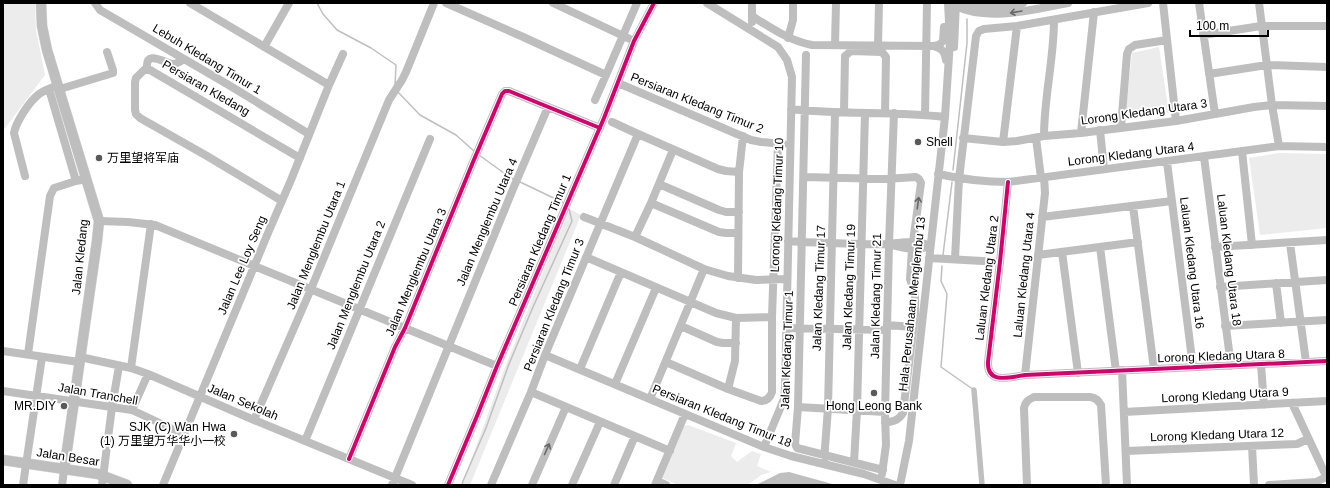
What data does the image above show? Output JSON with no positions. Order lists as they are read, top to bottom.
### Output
{
  "streets": {
    "main road": ["Jalan Kledang", "Jalan Besar"],
    "street": [
      "Lebuh Kledang Timur 1",
      "Persiaran Kledang",
      "Persiaran Kledang Timur 2",
      "Lorong Kledang Utara 3",
      "Lorong Kledang Utara 4",
      "Lorong Kledang Timur 10",
      "Jalan Menglembu Utara 4",
      "Persiaran Kledang Timur 1",
      "Jalan Menglembu Utara 1",
      "Laluan Kledang Utara 18",
      "Laluan Kledang Utara 16",
      "Jalan Lee Loy Seng",
      "Jalan Menglembu Utara 3",
      "Laluan Kledang Utara 4",
      "Laluan Kledang Utara 2",
      "Jalan Menglembu Utara 2",
      "Jalan Kledang Timur 19",
      "Jalan Kledang Timur 17",
      "Jalan Kledang Timur 21",
      "Hala Perusahaan Menglembu 13",
      "Persiaran Kledang Timur 3",
      "Jalan Kledang Timur 1",
      "Lorong Kledang Utara 8",
      "Jalan Tranchell",
      "Lorong Kledang Utara 9",
      "Jalan Sekolah",
      "Persiaran Kledang Timur 18",
      "Lorong Kledang Utara 12"
    ]
  },
  "crossings": [
    ["Lebuh Kledang Timur 1", "Jalan Lee Loy Seng"],
    ["Persiaran Kledang", "Jalan Lee Loy Seng"],
    ["Persiaran Kledang Timur 2", "Lorong Kledang Timur 10"],
    ["Persiaran Kledang Timur 2", "Persiaran Kledang Timur 1"],
    ["Lorong Kledang Utara 3", "Laluan Kledang Utara 4"],
    ["Lorong Kledang Utara 4", "Laluan Kledang Utara 18"],
    ["Lorong Kledang Utara 4", "Laluan Kledang Utara 16"],
    ["Lorong Kledang Utara 4", "Laluan Kledang Utara 4"],
    ["Lorong Kledang Utara 4", "Laluan Kledang Utara 2"],
    ["Lorong Kledang Utara 4", "Hala Perusahaan Menglembu 13"],
    ["Lorong Kledang Timur 10", "Persiaran Kledang Timur 18"],
    ["Jalan Menglembu Utara 4", "Jalan Menglembu Utara 3"],
    ["Jalan Menglembu Utara 4", "Jalan Sekolah"],
    ["Jalan Menglembu Utara 1", "Jalan Sekolah"],
    ["Jalan Kledang", "Jalan Tranchell"],
    ["Jalan Kledang", "Jalan Sekolah"],
    ["Jalan Kledang", "Jalan Besar"],
    ["Laluan Kledang Utara 18", "Lorong Kledang Utara 8"],
    ["Laluan Kledang Utara 16", "Lorong Kledang Utara 8"],
    ["Jalan Lee Loy Seng", "Jalan Tranchell"],
    ["Jalan Lee Loy Seng", "Jalan Sekolah"],
    ["Jalan Menglembu Utara 3", "Jalan Sekolah"],
    ["Laluan Kledang Utara 4", "Lorong Kledang Utara 8"],
    ["Laluan Kledang Utara 2", "Lorong Kledang Utara 8"],
    ["Jalan Menglembu Utara 2", "Jalan Sekolah"],
    ["Jalan Kledang Timur 17", "Jalan Kledang Timur 1"],
    ["Jalan Kledang Timur 17", "Persiaran Kledang Timur 18"],
    ["Jalan Kledang Timur 21", "Persiaran Kledang Timur 18"],
    ["Persiaran Kledang Timur 3", "Persiaran Kledang Timur 18"]
  ],
  "places": [
    "Shell",
    "万里望将军庙",
    "Hong Leong Bank",
    "MR.DIY",
    "SJK (C) Wan Hwa (1) 万里望万华华小一校"
  ],
  "scale_bar": "100 m"
}
